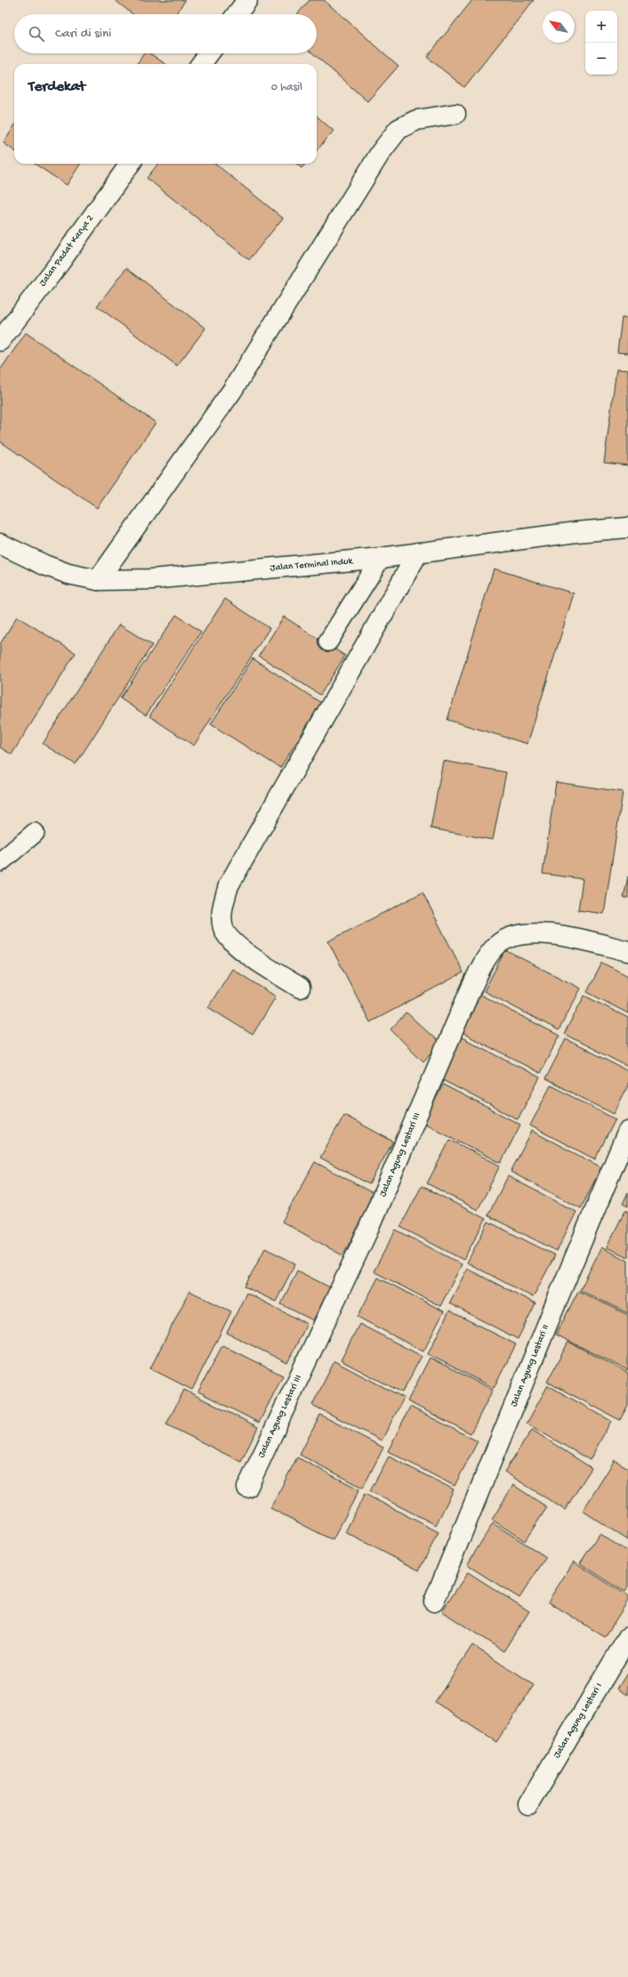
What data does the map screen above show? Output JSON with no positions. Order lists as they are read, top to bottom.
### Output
{
  "streets": {
    "main road": [
      "Jalan Padat Karya 2",
      "Jalan Terminal Induk",
      "Jalan Agung Lestari III",
      "Jalan Agung Lestari II",
      "Jalan Agung Lestari I"
    ]
  },
  "north": "top left",
  "page": {
    "map_buttons": ["+", "−"],
    "search": "Cari di sini",
    "heading": ["Terdekat", "0 hasil"]
  }
}
